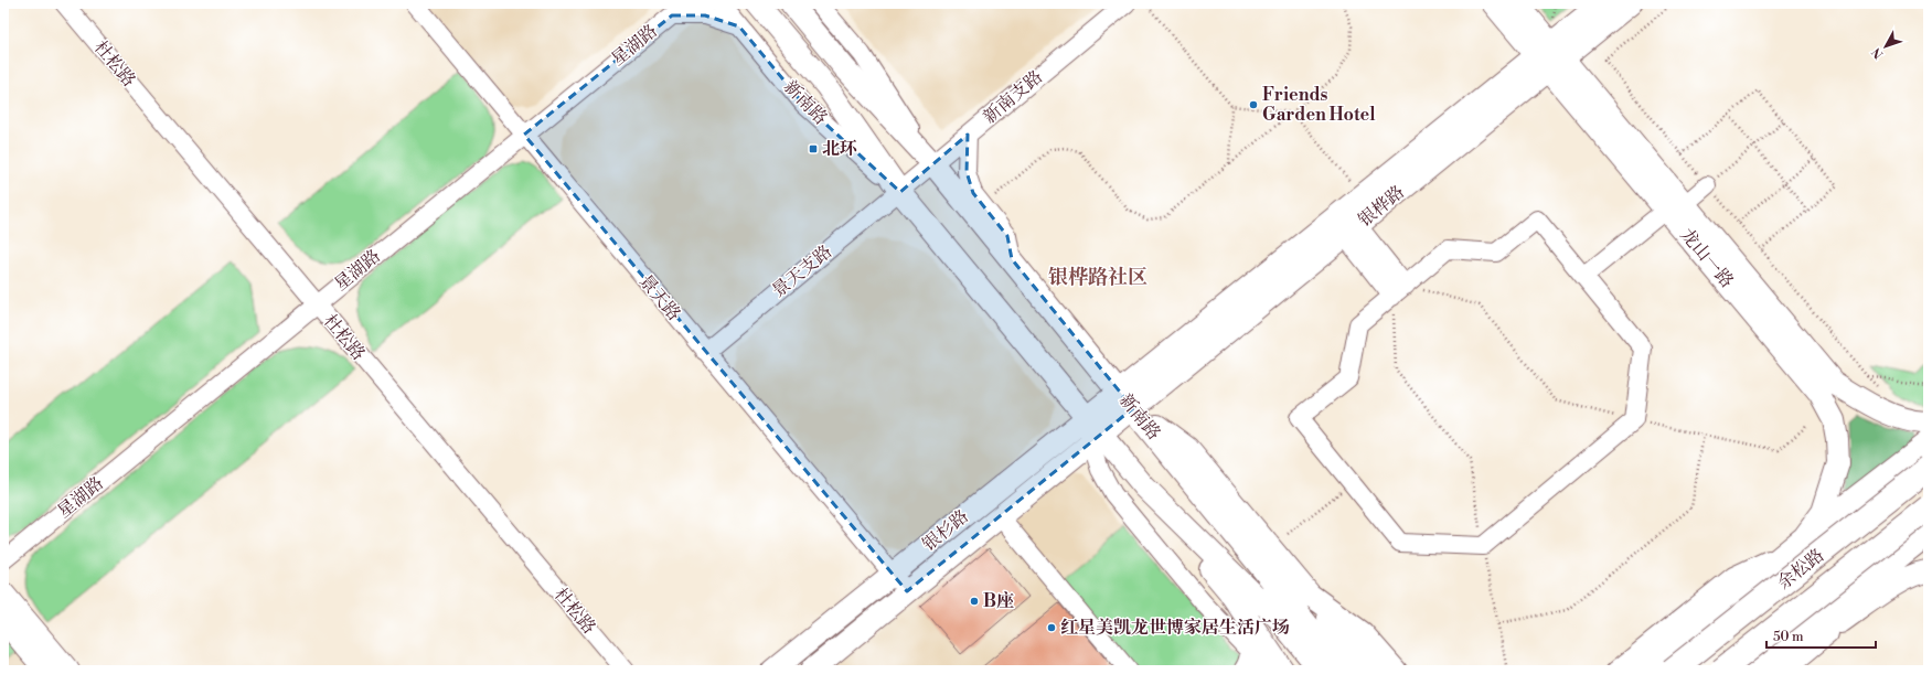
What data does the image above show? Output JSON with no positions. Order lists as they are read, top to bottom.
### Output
{
  "streets": {
    "highway": ["余松路"],
    "main road": [
      "新南路",
      "银桦路",
      "龙山一路",
      "银杉路"
    ],
    "street": [
      "星湖路",
      "杜松路",
      "新南支路",
      "景天支路",
      "景天路"
    ]
  },
  "crossings": [
    ["星湖路", "杜松路"],
    ["星湖路", "景天路"],
    ["新南支路", "新南路"],
    ["新南支路", "景天支路"],
    ["新南路", "银桦路"],
    ["新南路", "景天支路"],
    ["新南路", "银杉路"],
    ["银桦路", "龙山一路"],
    ["银桦路", "银杉路"],
    ["景天支路", "景天路"],
    ["景天路", "银杉路"]
  ],
  "districts": ["银桦路社区"],
  "places": {
    "other": ["Friends Garden Hotel", "B座", "红星美凯龙世博家居生活广场"],
    "transit": ["北环"]
  },
  "scale_bar": "50 m",
  "north": "bottom left"
}
